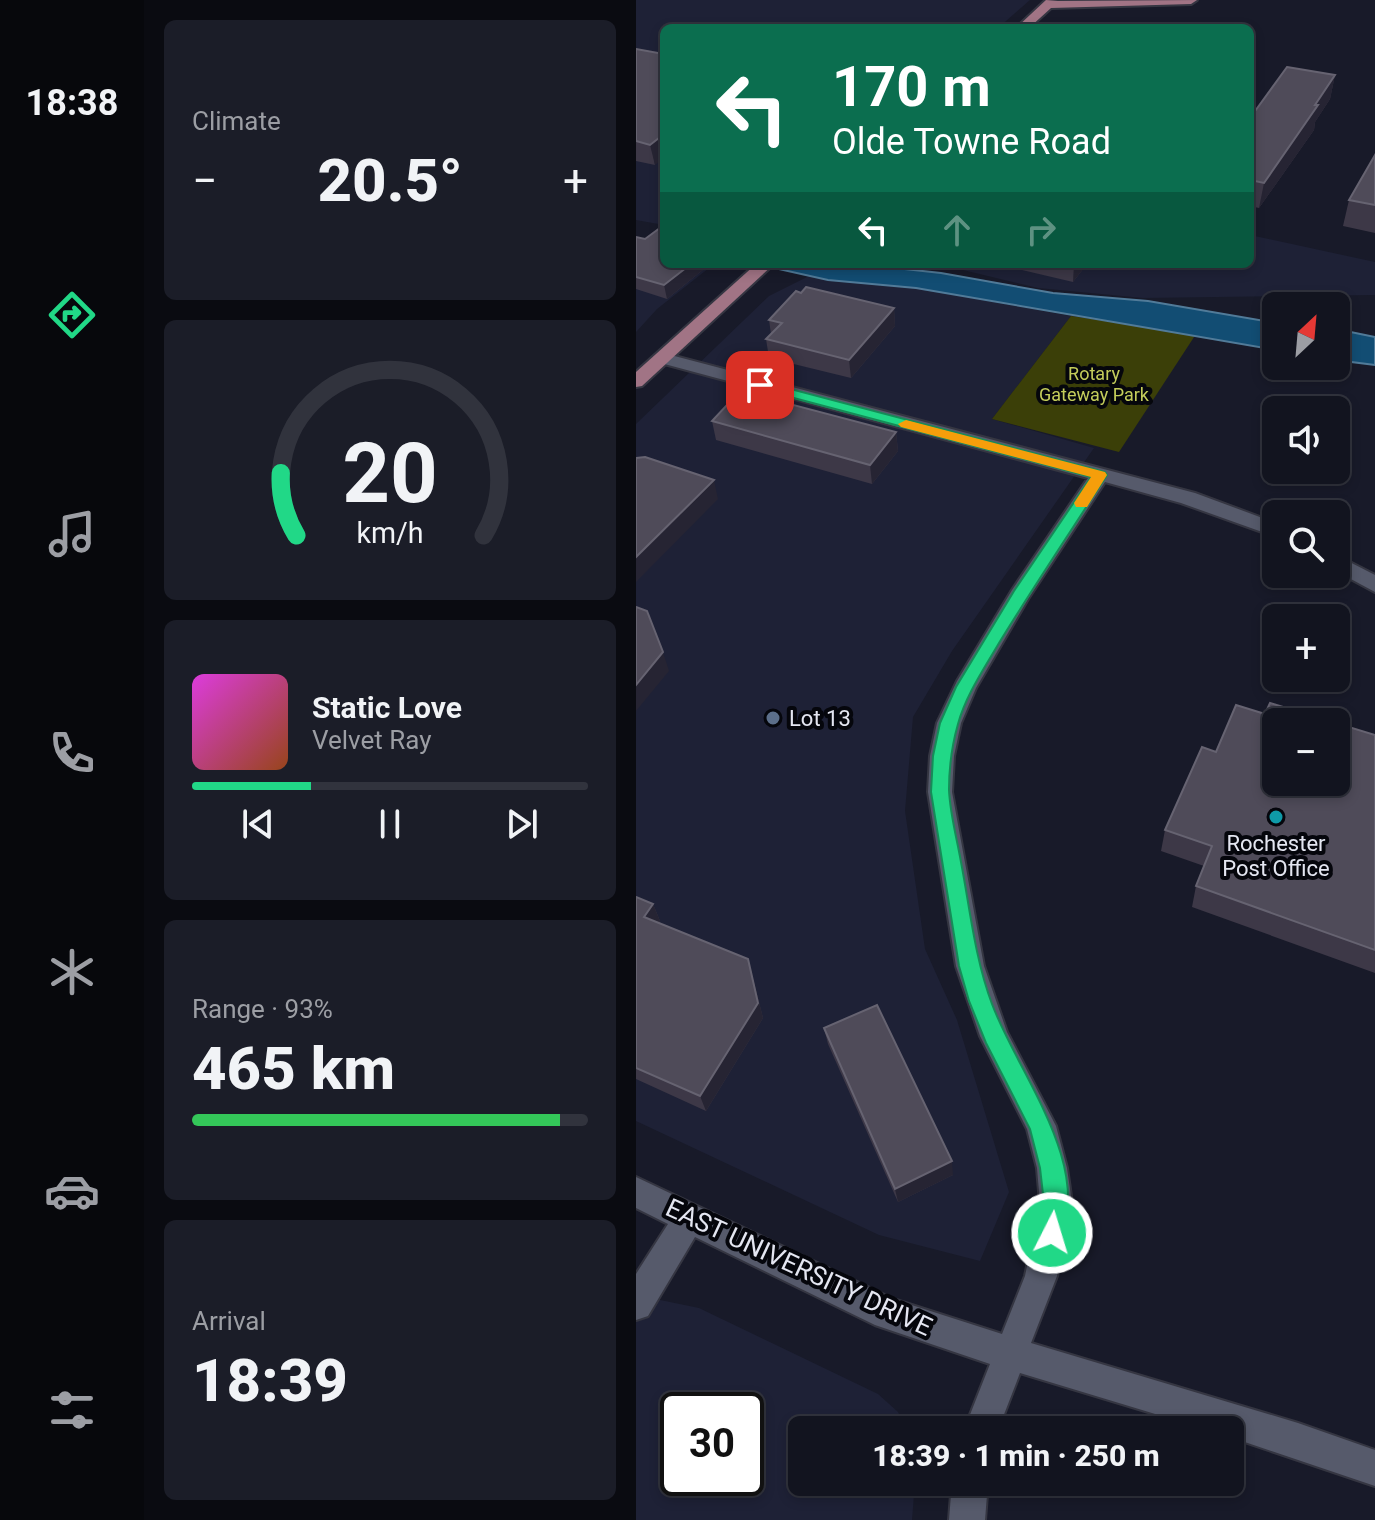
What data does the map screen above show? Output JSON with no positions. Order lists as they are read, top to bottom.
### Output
{
  "streets": {
    "street": ["EAST UNIVERSITY DRIVE"]
  },
  "parks": ["Rotary Gateway Park"],
  "places": ["Lot 13", "Rochester Post Office"],
  "north": "top right",
  "page": {
    "tabs": "18:38",
    "tile": [
      "Climate",
      ["Range · 93%", "465 km"],
      ["Arrival", "18:39"]
    ],
    "turn": ["170 m", "Olde Towne Road"],
    "heat": ["−", "20.5°", "+"],
    "map_buttons": ["+", "−"],
    "song": ["Static Love", "Velvet Ray"],
    "limit": "30",
    "trip": "18:39 · 1 min · 250 m",
    "gauge": ["20", "km/h"]
  }
}
